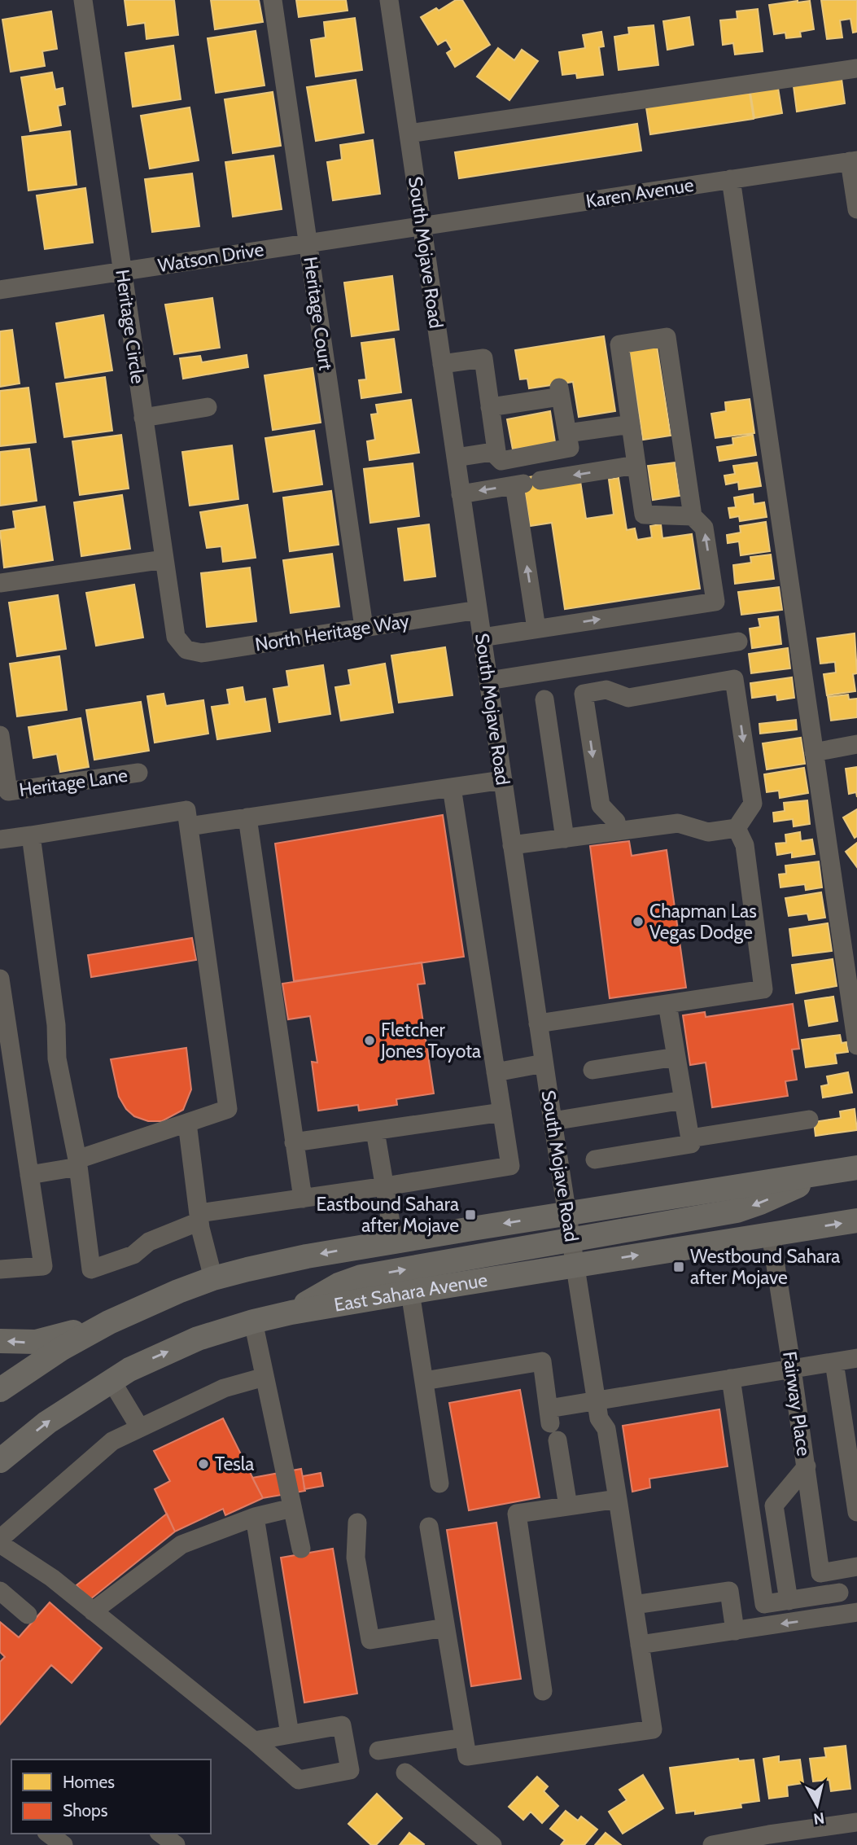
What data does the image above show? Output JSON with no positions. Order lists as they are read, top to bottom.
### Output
{
  "streets": {
    "main road": ["East Sahara Avenue"],
    "street": [
      "Karen Avenue",
      "South Mojave Road",
      "Watson Drive",
      "Heritage Court",
      "Heritage Circle",
      "North Heritage Way",
      "Heritage Lane",
      "Fairway Place"
    ]
  },
  "crossings": [
    ["Karen Avenue", "South Mojave Road"],
    ["Karen Avenue", "Watson Drive"],
    ["South Mojave Road", "Watson Drive"],
    ["South Mojave Road", "North Heritage Way"],
    ["South Mojave Road", "East Sahara Avenue"],
    ["Watson Drive", "Heritage Court"],
    ["Watson Drive", "Heritage Circle"],
    ["Heritage Court", "North Heritage Way"],
    ["Heritage Circle", "North Heritage Way"],
    ["East Sahara Avenue", "Fairway Place"]
  ],
  "places": {
    "other": ["Chapman Las Vegas Dodge", "Fletcher Jones Toyota", "Tesla"],
    "transit": ["Eastbound Sahara after Mojave", "Westbound Sahara after Mojave"]
  },
  "legend": ["Homes", "Shops"],
  "north": "bottom"
}
